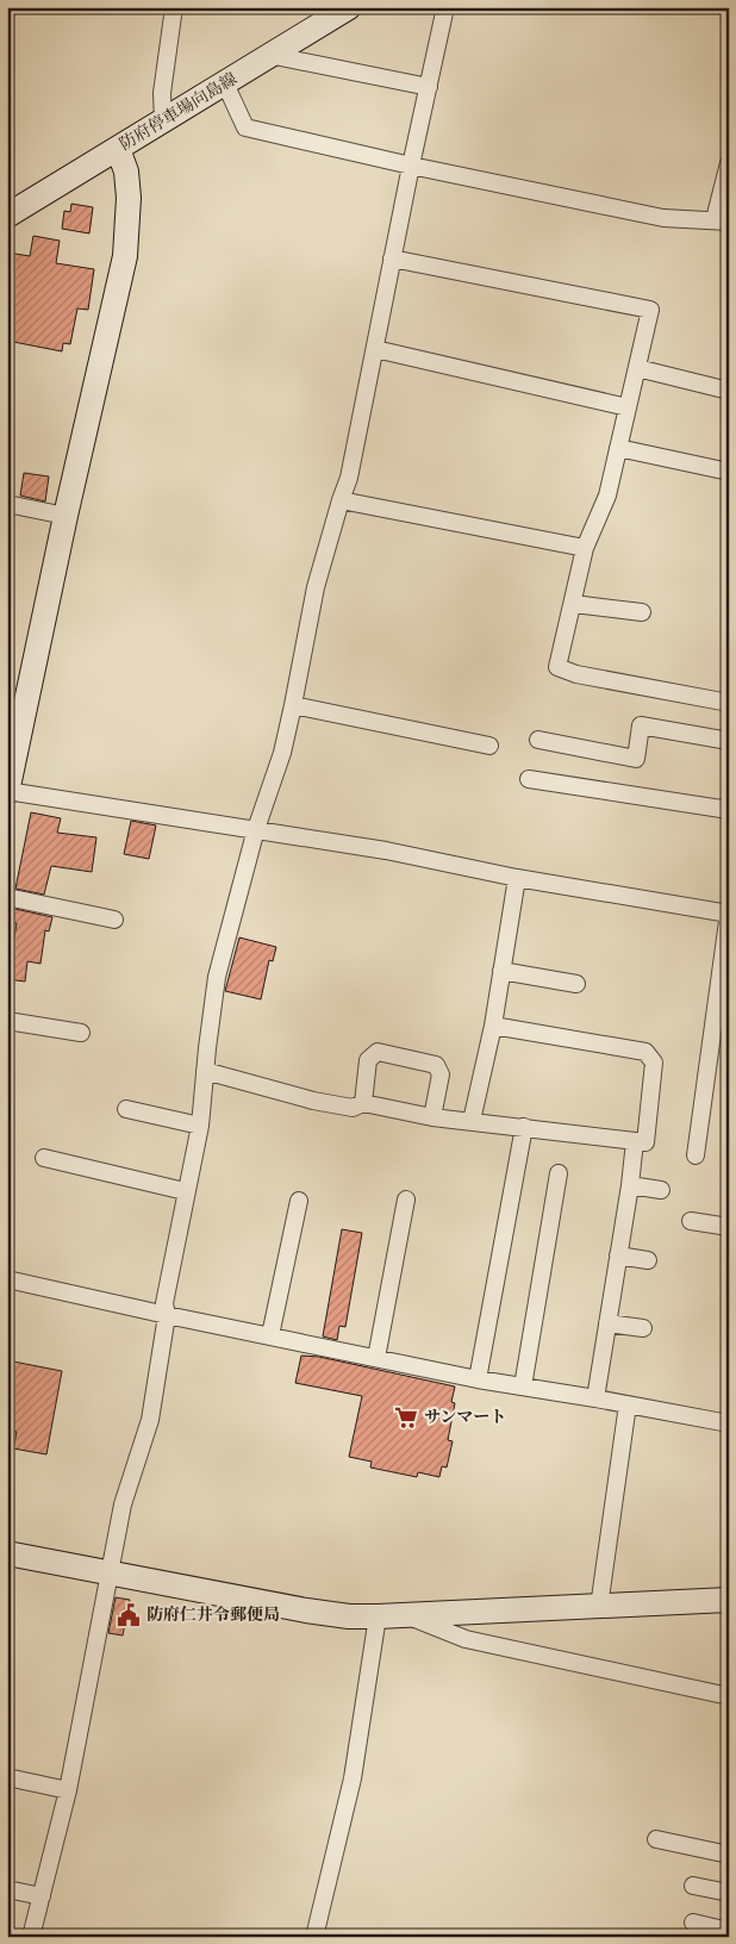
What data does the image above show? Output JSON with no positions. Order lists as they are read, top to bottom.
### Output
{
  "streets": {
    "street": ["防府停車場向島線"]
  },
  "places": {
    "supermarket": ["サンマート"],
    "public building": ["防府仁井令郵便局"]
  }
}
